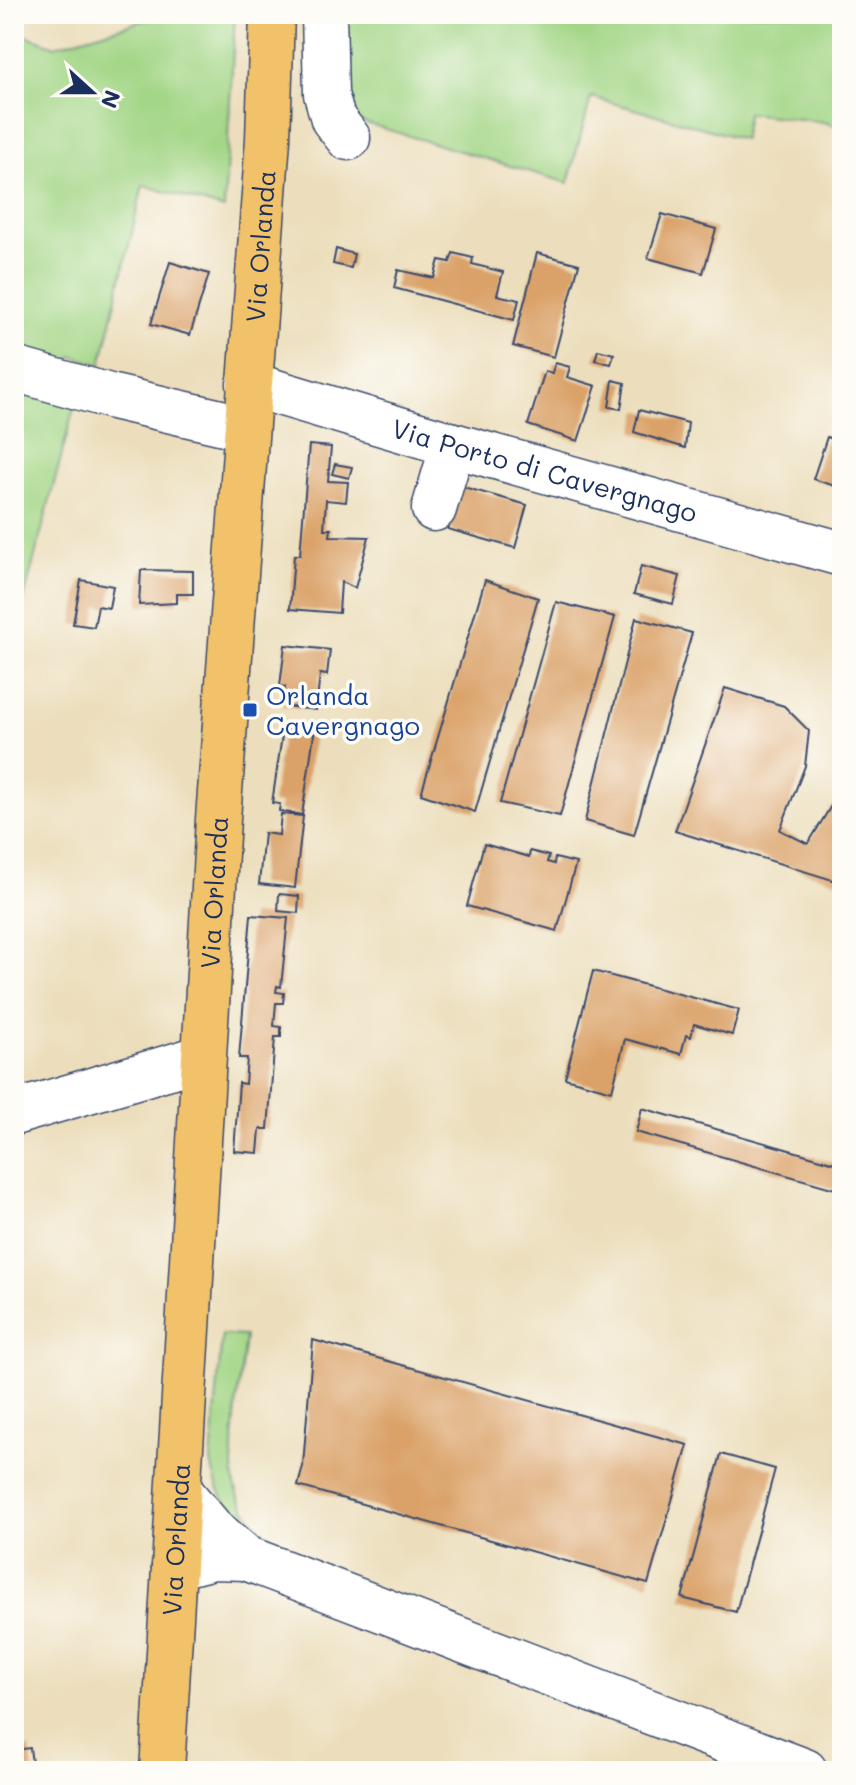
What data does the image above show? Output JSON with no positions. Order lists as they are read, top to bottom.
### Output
{
  "streets": {
    "main road": ["Via Orlanda"],
    "street": ["Via Porto di Cavergnago"]
  },
  "crossings": [
    ["Via Orlanda", "Via Porto di Cavergnago"]
  ],
  "places": {
    "transit": ["Orlanda Cavergnago"]
  },
  "north": "right"
}
